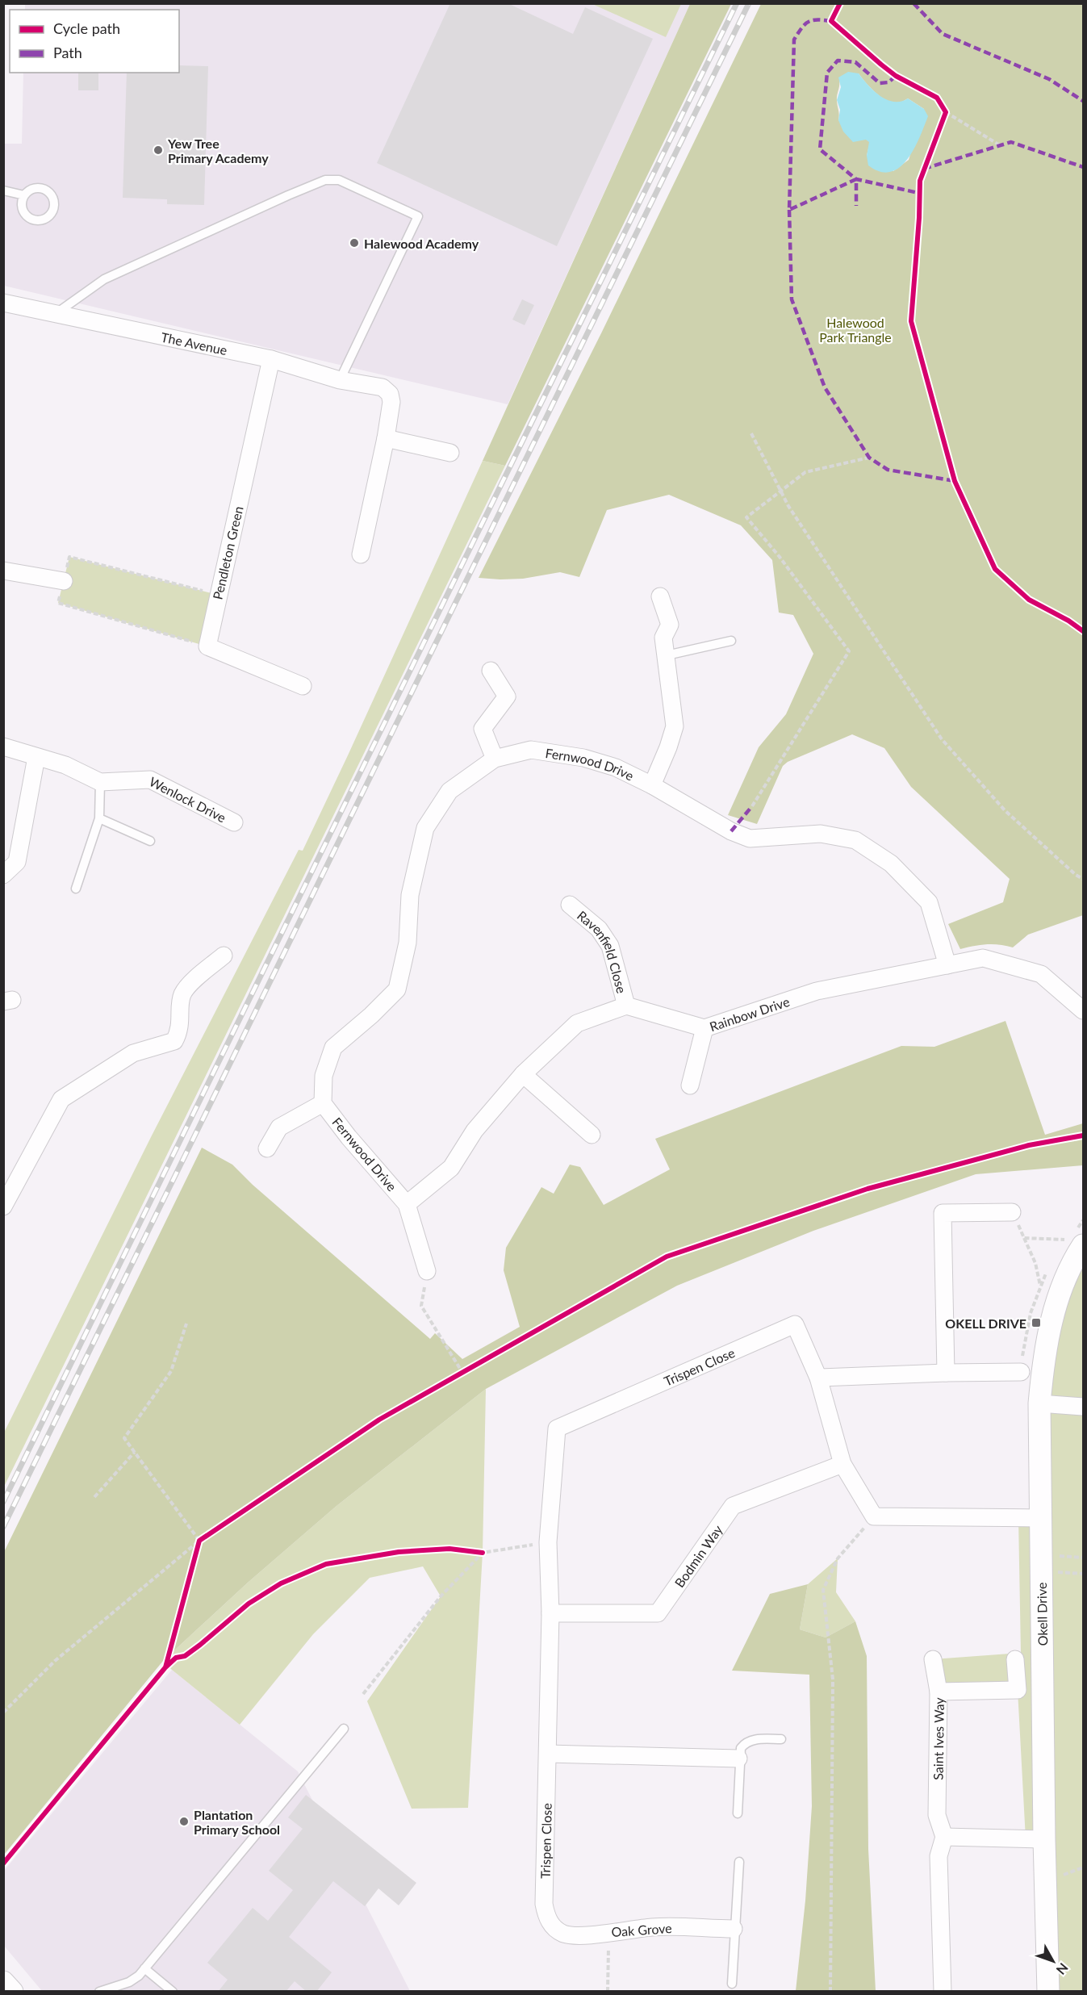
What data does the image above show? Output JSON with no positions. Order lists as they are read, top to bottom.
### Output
{
  "streets": {
    "street": [
      "The Avenue",
      "Pendleton Green",
      "Fernwood Drive",
      "Wenlock Drive",
      "Ravenfield Close",
      "Rainbow Drive",
      "Trispen Close",
      "Bodmin Way",
      "Okell Drive",
      "Saint Ives Way",
      "Oak Grove"
    ]
  },
  "crossings": [
    ["The Avenue", "Pendleton Green"],
    ["Fernwood Drive", "Rainbow Drive"],
    ["Ravenfield Close", "Rainbow Drive"],
    ["Trispen Close", "Bodmin Way"],
    ["Trispen Close", "Oak Grove"]
  ],
  "parks": ["Halewood Park Triangle"],
  "places": {
    "other": ["Yew Tree Primary Academy", "Halewood Academy", "Plantation Primary School"],
    "transit": ["OKELL DRIVE"]
  },
  "legend": ["Cycle path", "Path"],
  "north": "bottom right"
}
